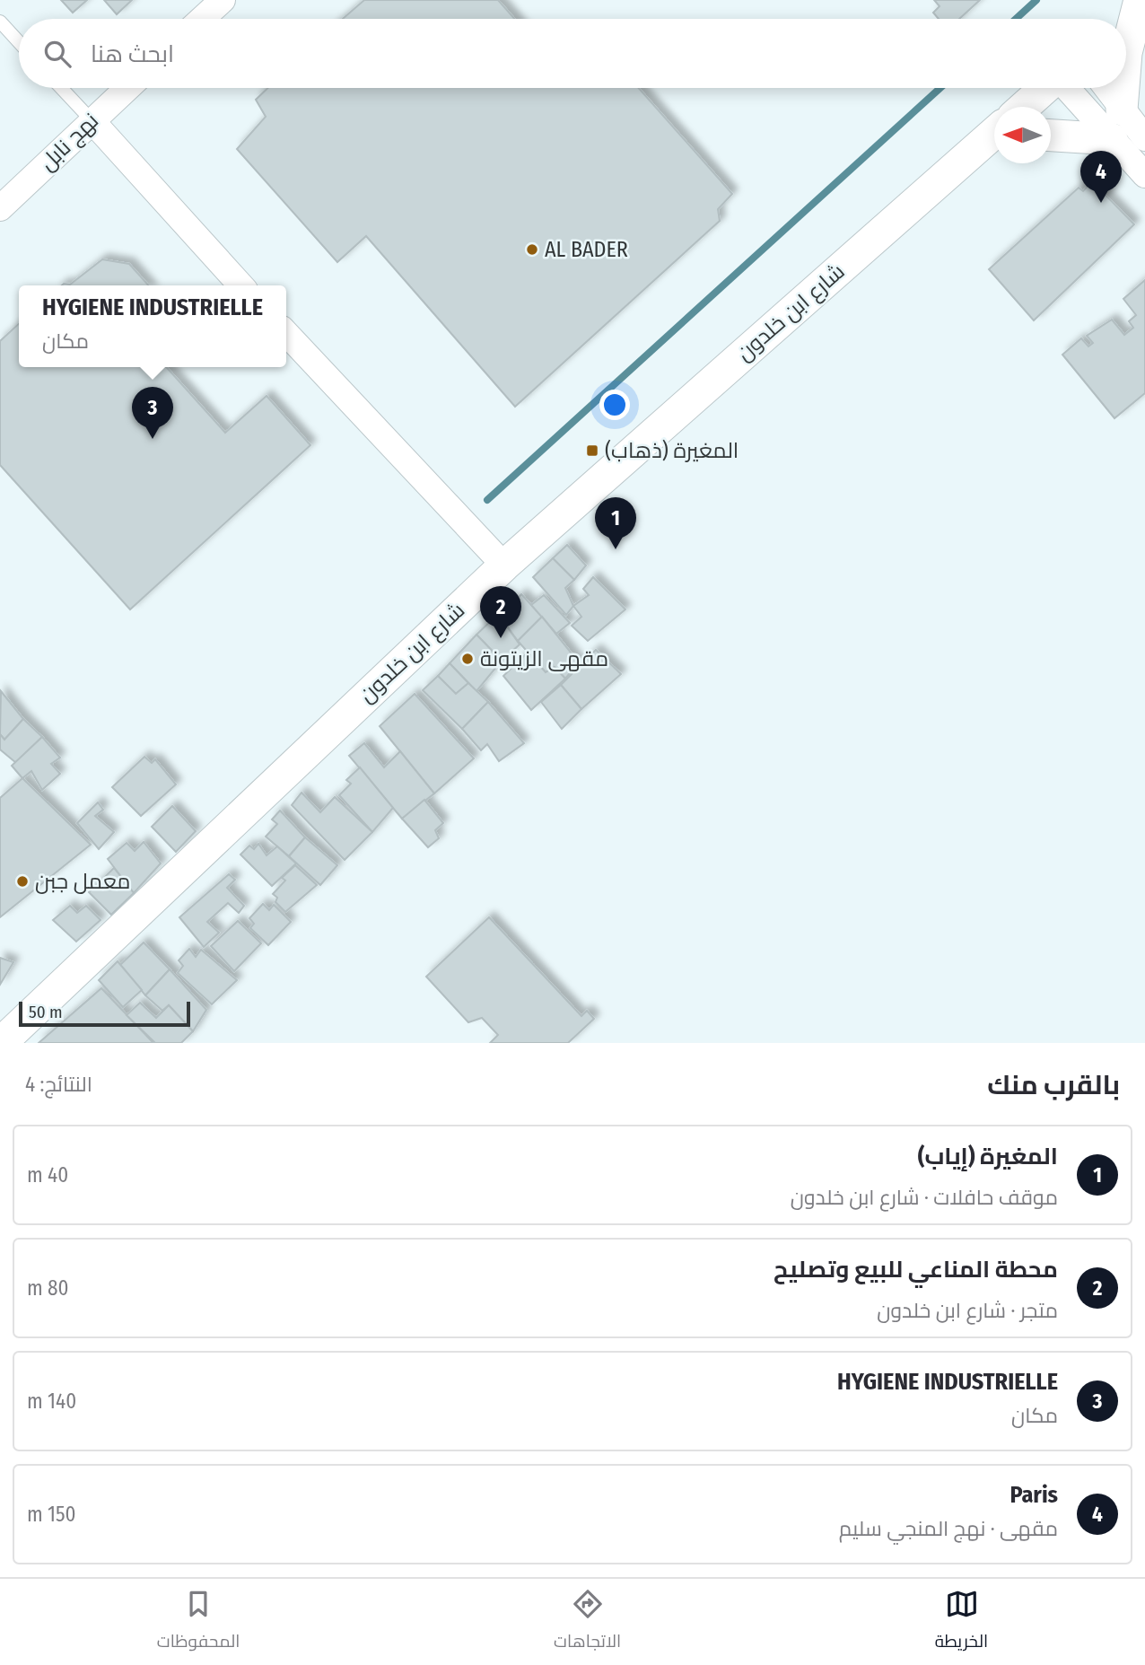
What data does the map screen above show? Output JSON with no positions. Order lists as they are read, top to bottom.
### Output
{
  "streets": {
    "street": ["نهج نابل", "شارع ابن خلدون"]
  },
  "places": {
    "other": ["AL BADER", "مقهى الزيتونة", "معمل جبن"],
    "transit": ["المغيرة (ذهاب)"]
  },
  "scale_bar": "50 m",
  "north": "left",
  "page": {
    "search": "ابحث هنا",
    "pins": [
      "4",
      "3",
      "1",
      "2"
    ],
    "popup": ["HYGIENE INDUSTRIELLE", "مكان"],
    "scale": "50 m",
    "heading": ["بالقرب منك", "النتائج: 4"],
    "list": [
      {
        "mark": "1",
        "name": "المغيرة (إياب)",
        "note": "موقف حافلات · شارع ابن خلدون",
        "value": "40 m"
      },
      {
        "mark": "2",
        "name": "محطة المناعي للبيع وتصليح",
        "note": "متجر · شارع ابن خلدون",
        "value": "80 m"
      },
      {
        "mark": "3",
        "name": "HYGIENE INDUSTRIELLE",
        "note": "مكان",
        "value": "140 m"
      },
      {
        "mark": "4",
        "name": "Paris",
        "note": "مقهى · نهج المنجي سليم",
        "value": "150 m"
      }
    ],
    "nav": ["الخريطة", "الاتجاهات", "المحفوظات"]
  }
}
